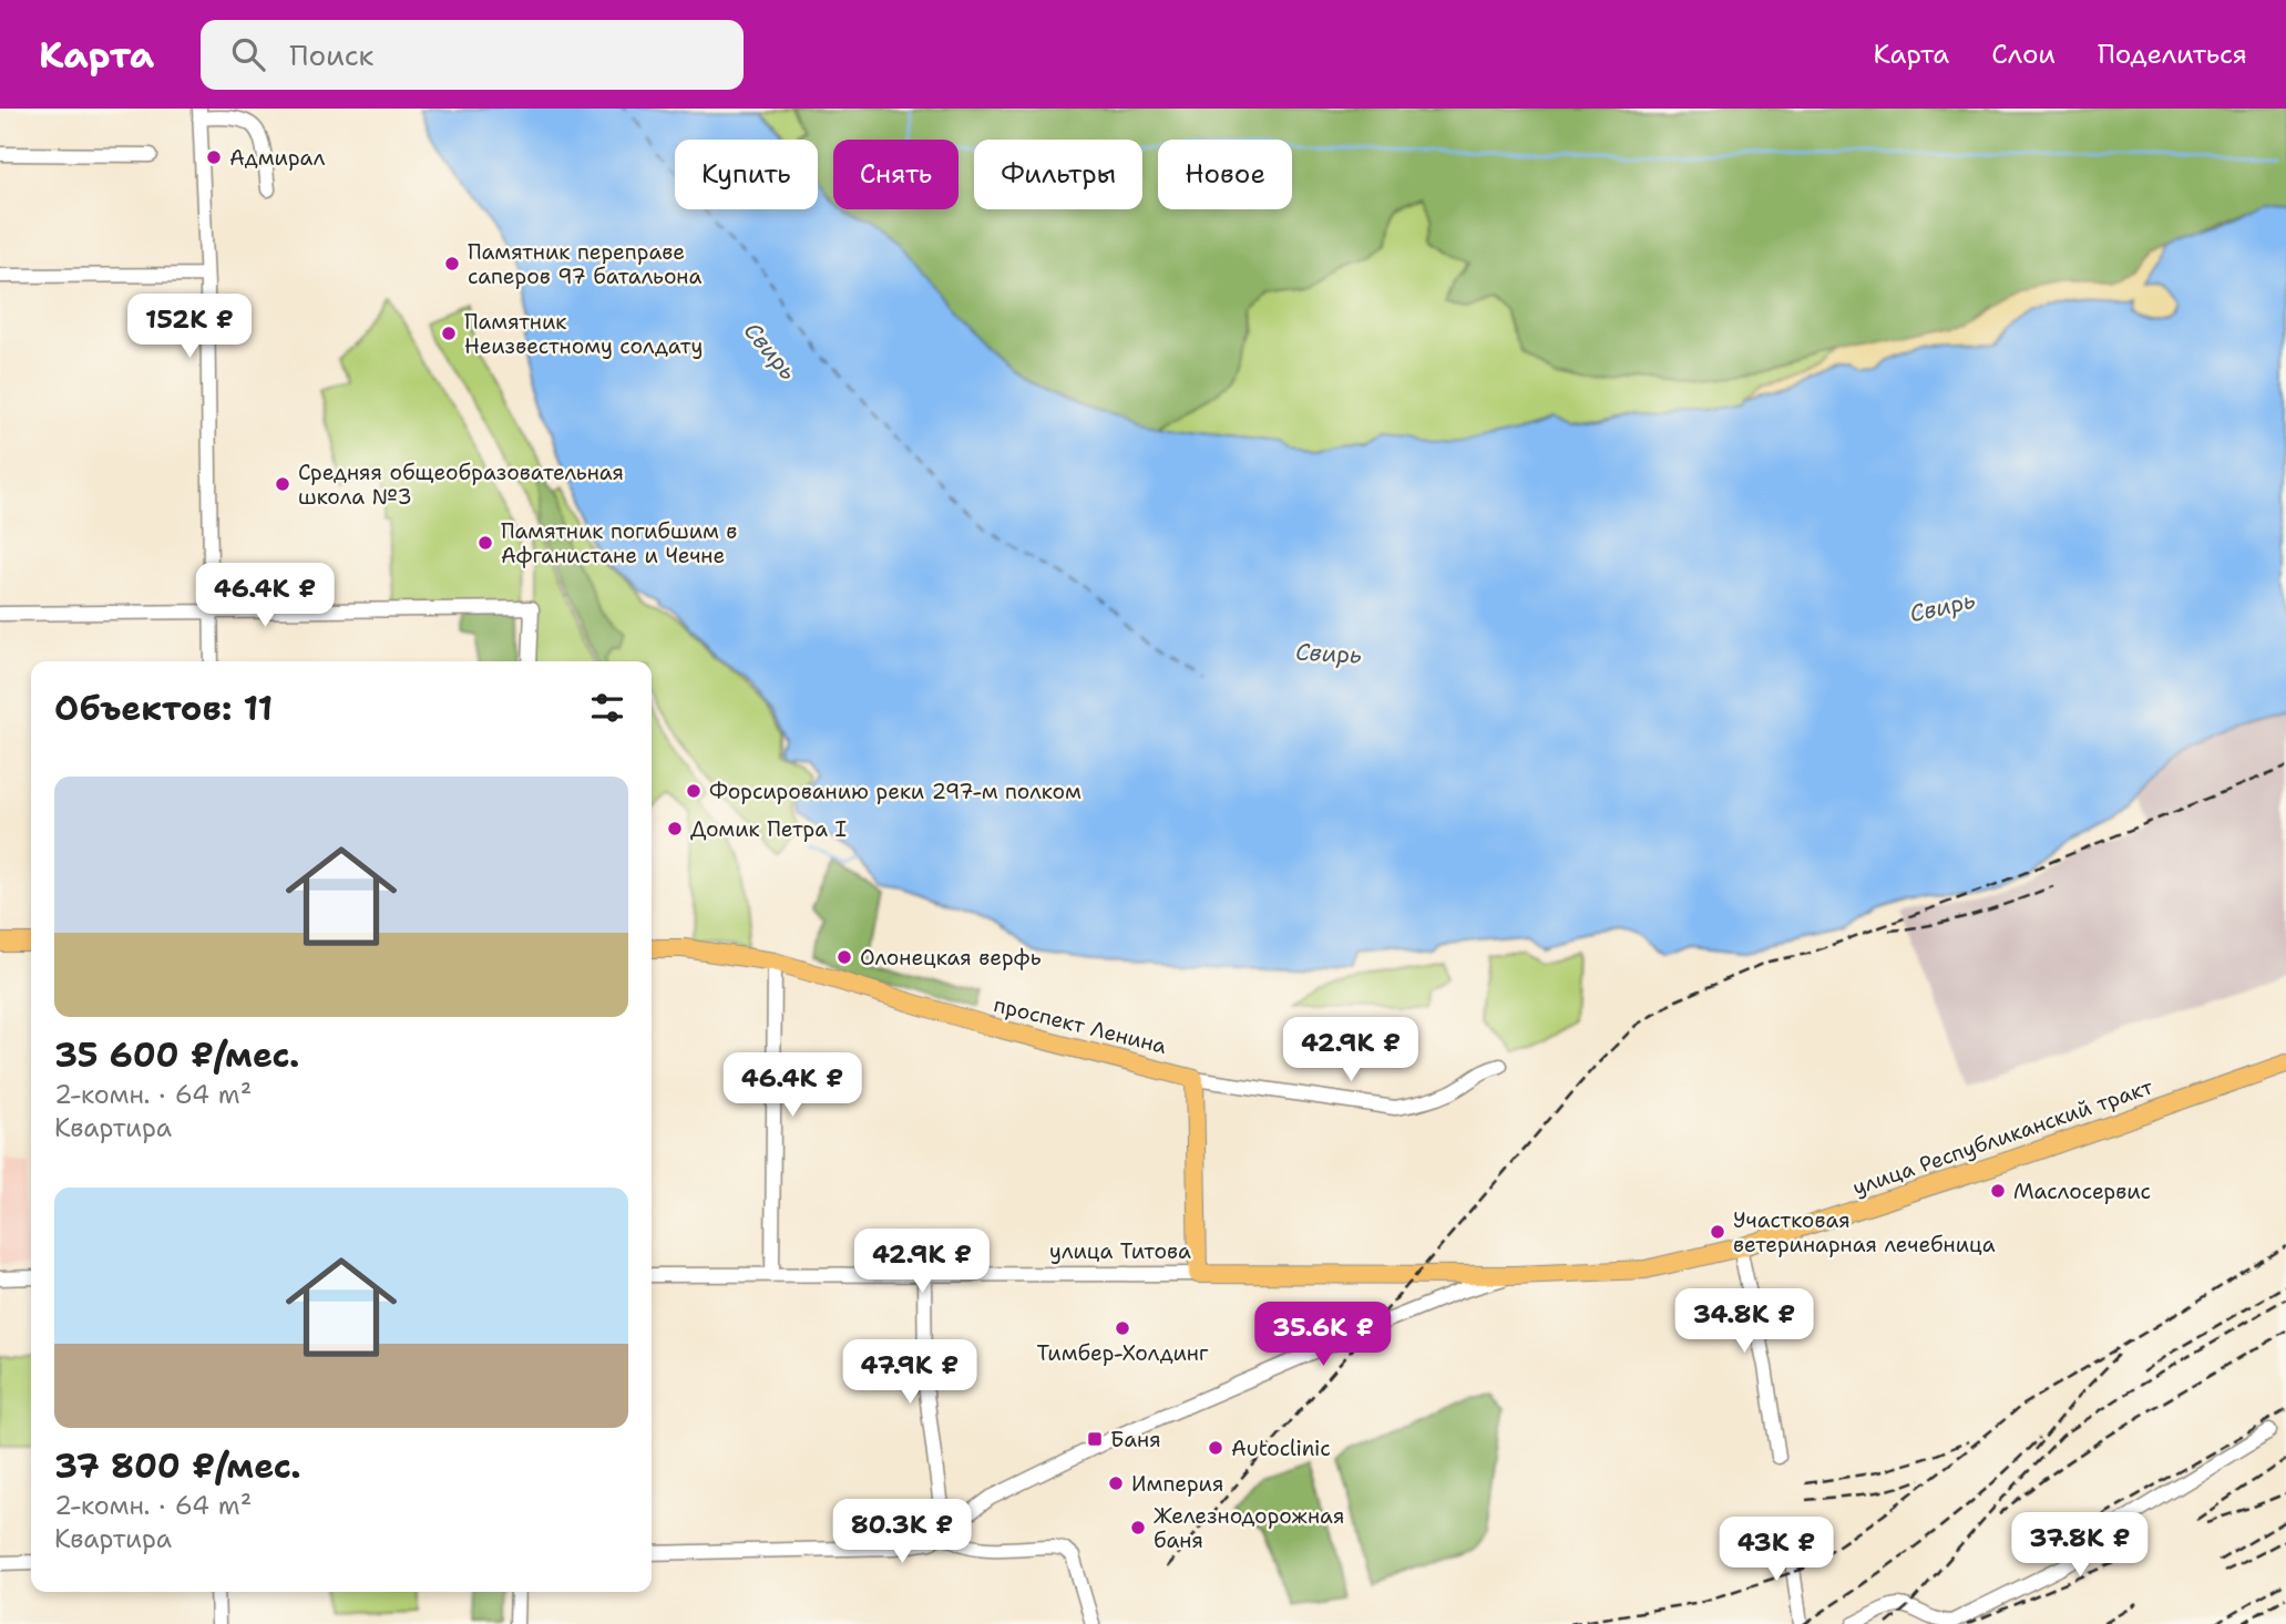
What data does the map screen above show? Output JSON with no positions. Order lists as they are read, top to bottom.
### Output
{
  "streets": {
    "main road": ["проспект Ленина", "улица Республиканский тракт", "улица Титова"]
  },
  "crossings": [
    ["улица Республиканский тракт", "улица Титова"]
  ],
  "water": ["Свирь"],
  "places": {
    "other": [
      "Адмирал",
      "Памятник переправе саперов 97 батальона",
      "Памятник Неизвестному солдату",
      "Средняя общеобразовательная школа №3",
      "Памятник погибшим в Афганистане и Чечне",
      "Форсированию реки 297-м полком",
      "Домик Петра I",
      "Олонецкая верфь",
      "Маслосервис",
      "Участковая ветеринарная лечебница",
      "Тимбер-Холдинг",
      "Autoclinic",
      "Империя",
      "Железнодорожная баня"
    ],
    "transit": ["Баня"]
  },
  "page": {
    "header": "Карта",
    "search": "Поиск",
    "nav": ["Карта", "Слои", "Поделиться"],
    "chip": [
      "Купить",
      "Снять",
      "Фильтры",
      "Новое"
    ],
    "price": [
      "152K ₽",
      "46.4K ₽",
      "42.9K ₽",
      "46.4K ₽",
      "42.9K ₽",
      "34.8K ₽",
      "35.6K ₽",
      "47.9K ₽",
      "80.3K ₽",
      "37.8K ₽",
      "43K ₽"
    ],
    "heading": "Объектов: 11",
    "list": [
      {
        "name": "35 600 ₽/мес.",
        "note": "2-комн. · 64 m² · Квартира"
      },
      {
        "name": "37 800 ₽/мес.",
        "note": "2-комн. · 64 m² · Квартира"
      }
    ]
  }
}
